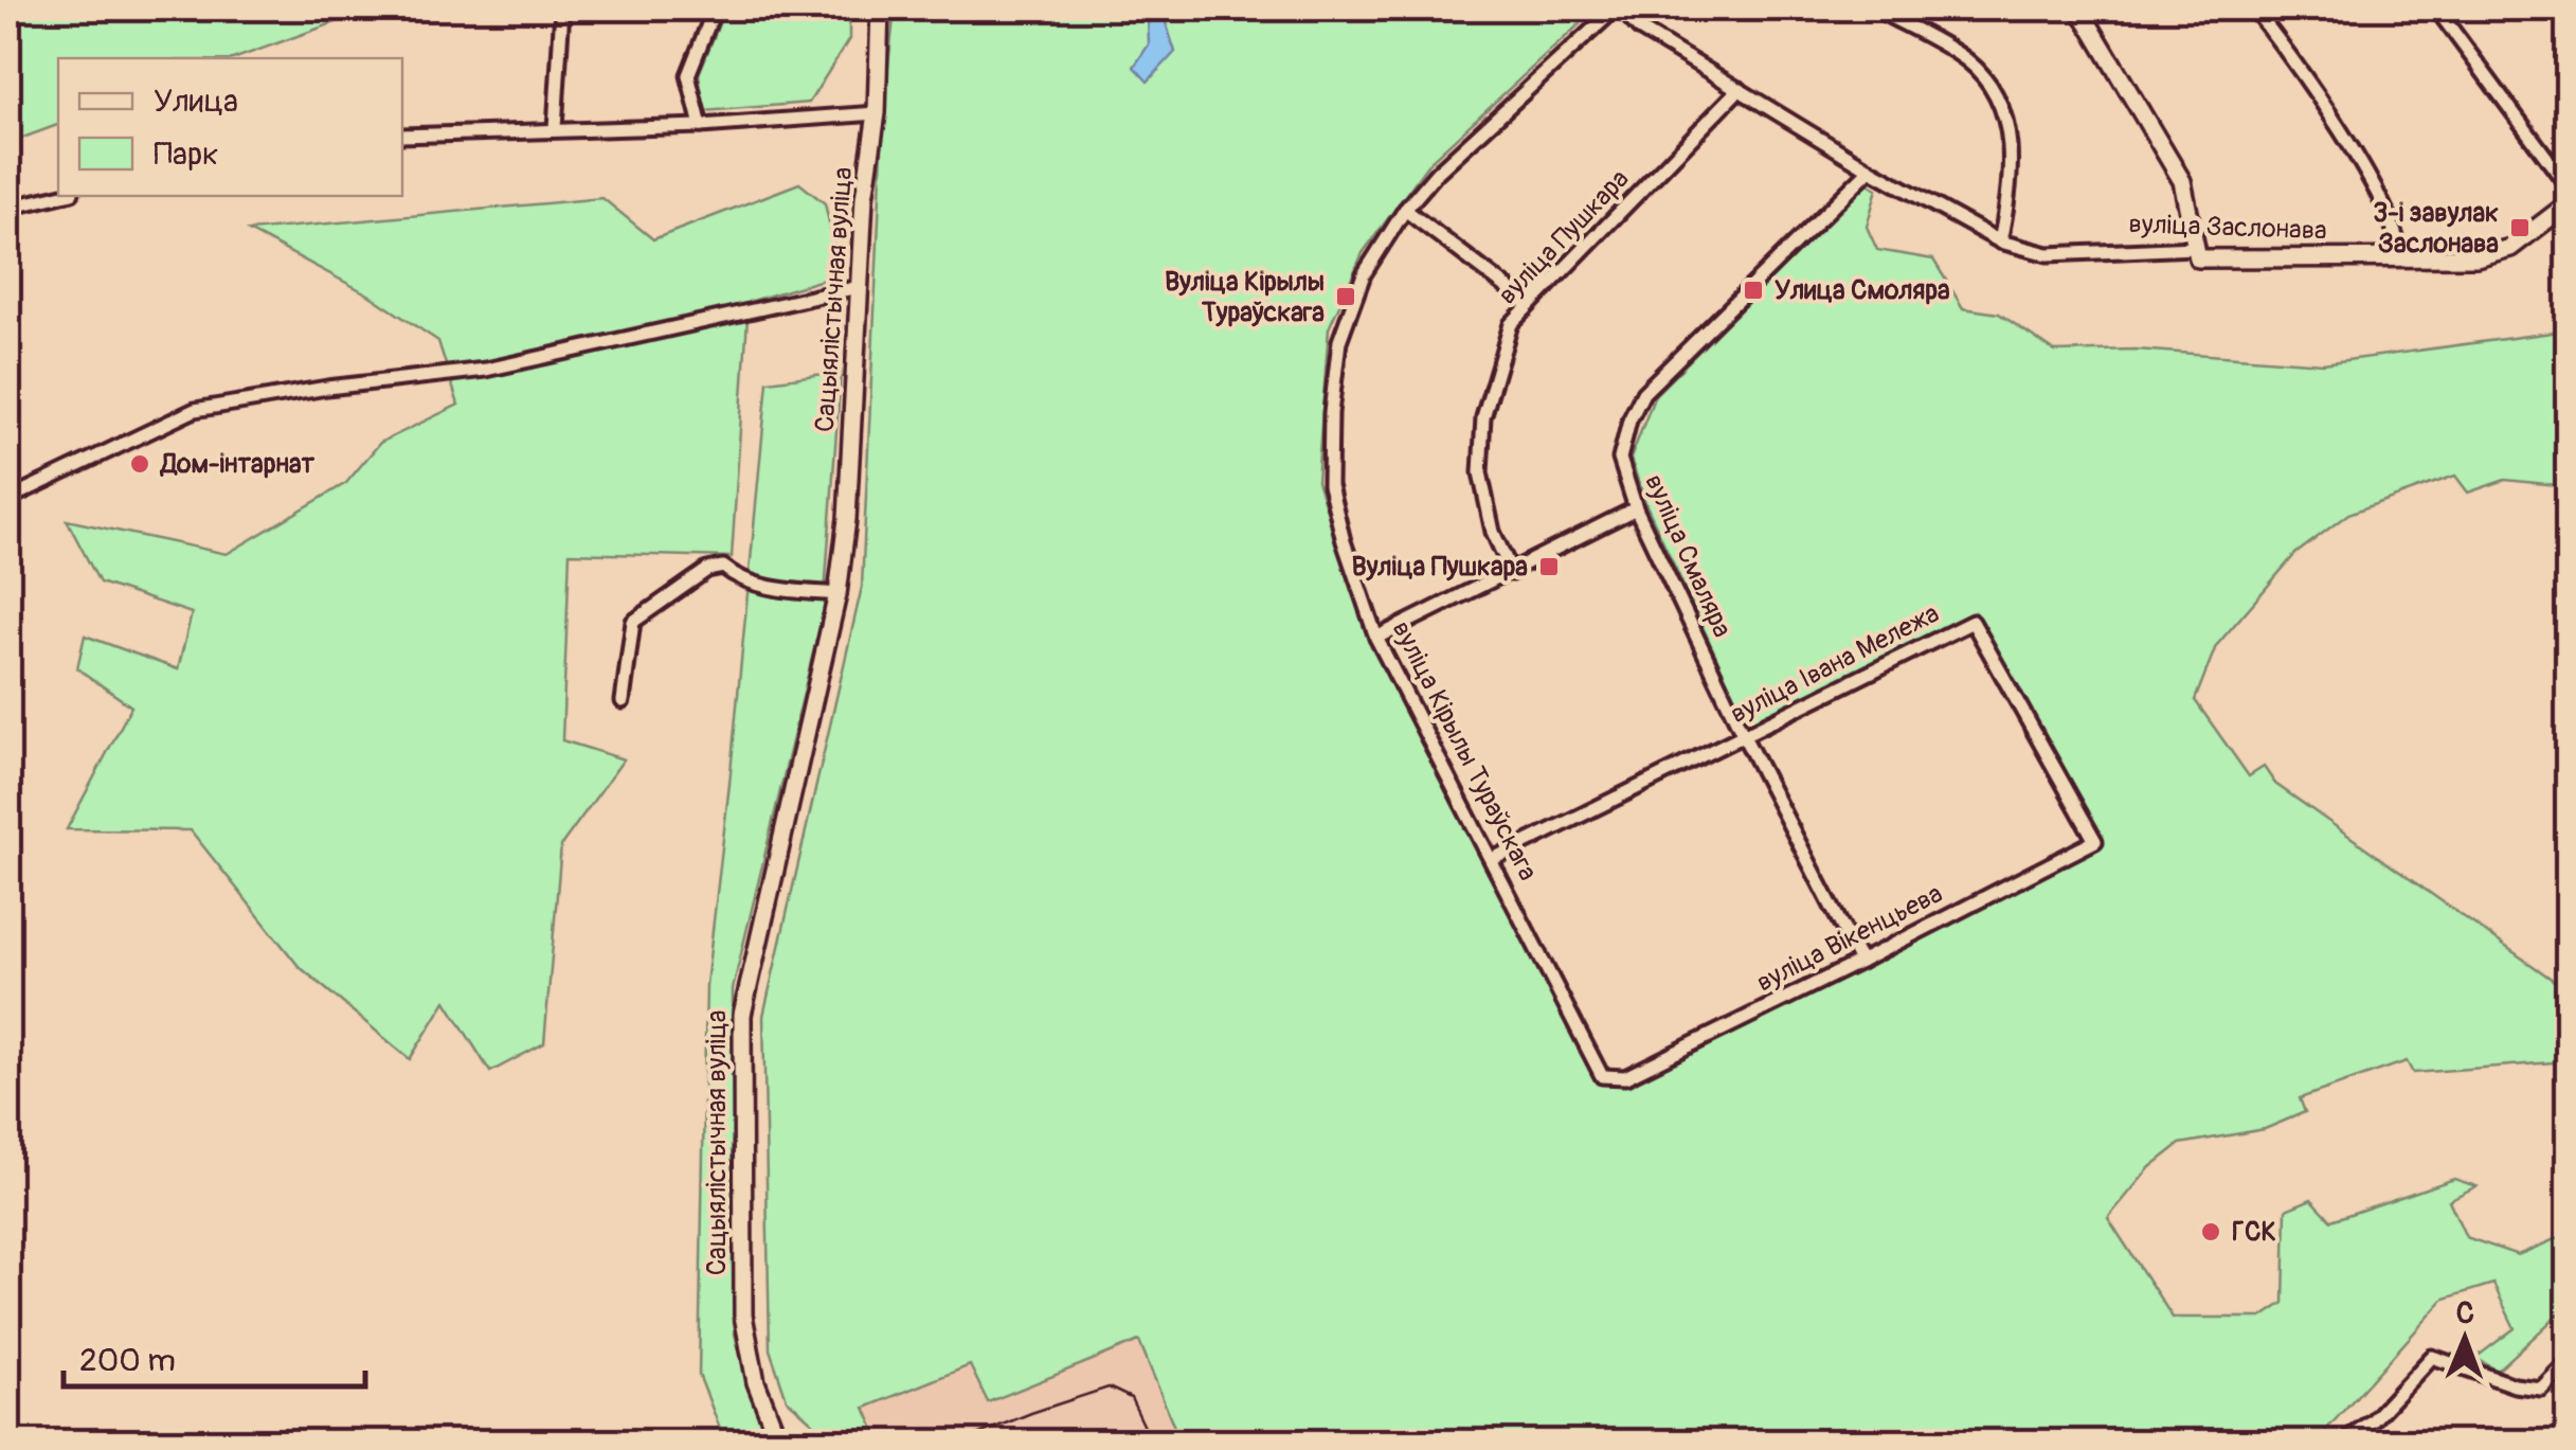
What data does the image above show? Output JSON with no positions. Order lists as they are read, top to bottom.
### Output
{
  "streets": {
    "main road": ["вуліца Заслонава", "Сацыялістычная вуліца"],
    "street": [
      "вуліца Пушкара",
      "вуліца Смаляра",
      "вуліца Івана Мележа",
      "вуліца Кірылы Тураўскага",
      "вуліца Вікенцьева"
    ]
  },
  "crossings": [
    ["вуліца Заслонава", "вуліца Пушкара"],
    ["вуліца Заслонава", "вуліца Смаляра"],
    ["вуліца Заслонава", "вуліца Кірылы Тураўскага"],
    ["вуліца Смаляра", "вуліца Івана Мележа"],
    ["вуліца Смаляра", "вуліца Вікенцьева"],
    ["вуліца Івана Мележа", "вуліца Кірылы Тураўскага"],
    ["вуліца Івана Мележа", "вуліца Вікенцьева"],
    ["вуліца Кірылы Тураўскага", "вуліца Вікенцьева"]
  ],
  "places": {
    "transit": [
      "3-і завулак Заслонава",
      "Улица Смоляра",
      "Вуліца Кірылы Тураўскага",
      "Вуліца Пушкара"
    ],
    "other": ["Дом-інтарнат", "ГСК"]
  },
  "legend": ["Улица", "Парк"],
  "scale_bar": "200 m",
  "north": "top"
}
